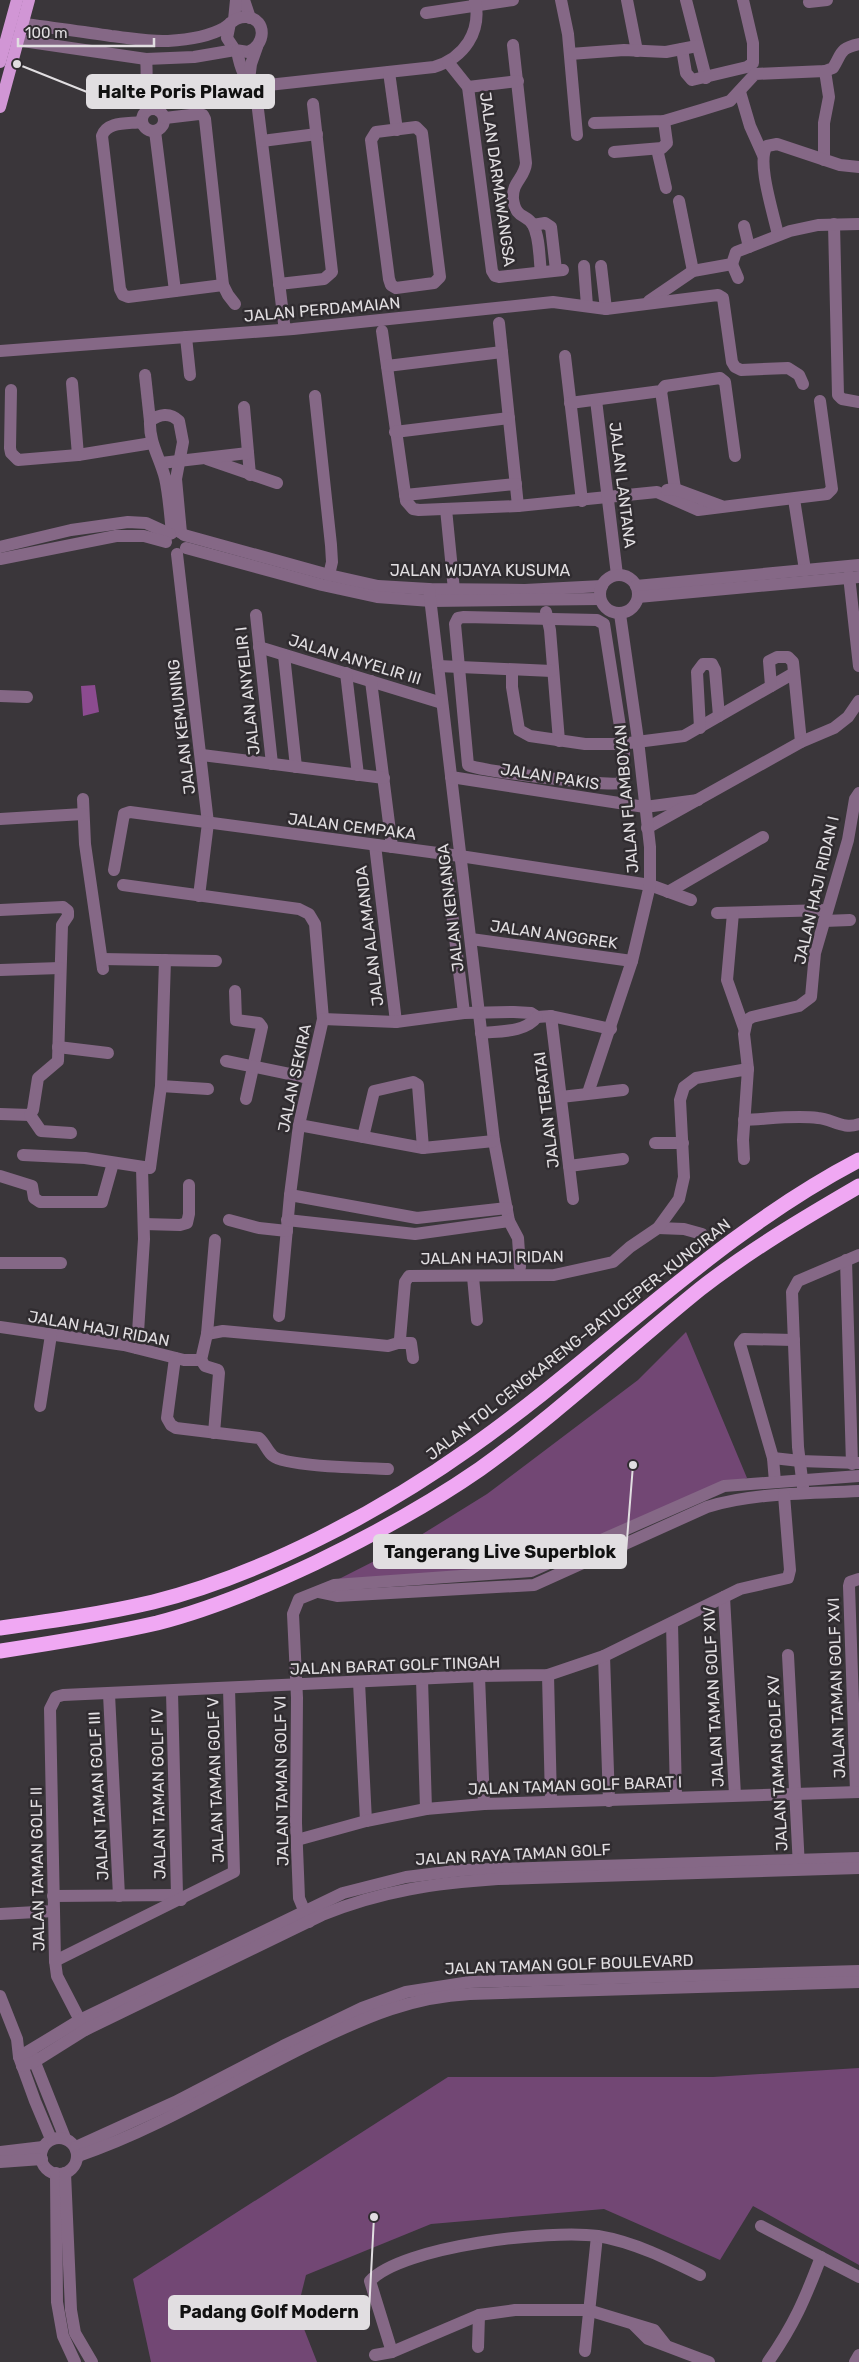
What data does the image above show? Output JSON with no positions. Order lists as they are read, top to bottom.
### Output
{
  "streets": {
    "highway": ["JALAN TOL CENGKARENG–BATUCEPER–KUNCIRAN"],
    "street": [
      "JALAN DARMAWANGSA",
      "JALAN PERDAMAIAN",
      "JALAN LANTANA",
      "JALAN WIJAYA KUSUMA",
      "JALAN ANYELIR III",
      "JALAN ANYELIR I",
      "JALAN KEMUNING",
      "JALAN PAKIS",
      "JALAN FLAMBOYAN",
      "JALAN CEMPAKA",
      "JALAN HAJI RIDAN I",
      "JALAN KENANGA",
      "JALAN ANGGREK",
      "JALAN ALAMANDA",
      "JALAN SEKIRA",
      "JALAN TERATAI",
      "JALAN HAJI RIDAN",
      "JALAN BARAT GOLF TINGAH",
      "JALAN TAMAN GOLF XVI",
      "JALAN TAMAN GOLF XIV",
      "JALAN TAMAN GOLF XV",
      "JALAN TAMAN GOLF V",
      "JALAN TAMAN GOLF VI",
      "JALAN TAMAN GOLF BARAT I",
      "JALAN TAMAN GOLF IV",
      "JALAN TAMAN GOLF III",
      "JALAN RAYA TAMAN GOLF",
      "JALAN TAMAN GOLF II",
      "JALAN TAMAN GOLF BOULEVARD"
    ]
  },
  "crossings": [
    ["JALAN LANTANA", "JALAN WIJAYA KUSUMA"],
    ["JALAN LANTANA", "JALAN FLAMBOYAN"],
    ["JALAN WIJAYA KUSUMA", "JALAN KEMUNING"],
    ["JALAN WIJAYA KUSUMA", "JALAN FLAMBOYAN"],
    ["JALAN WIJAYA KUSUMA", "JALAN KENANGA"],
    ["JALAN ANYELIR III", "JALAN ANYELIR I"],
    ["JALAN ANYELIR III", "JALAN KENANGA"],
    ["JALAN KEMUNING", "JALAN CEMPAKA"],
    ["JALAN KEMUNING", "JALAN SEKIRA"],
    ["JALAN PAKIS", "JALAN FLAMBOYAN"],
    ["JALAN PAKIS", "JALAN KENANGA"],
    ["JALAN FLAMBOYAN", "JALAN CEMPAKA"],
    ["JALAN FLAMBOYAN", "JALAN ANGGREK"],
    ["JALAN CEMPAKA", "JALAN KENANGA"],
    ["JALAN CEMPAKA", "JALAN ALAMANDA"],
    ["JALAN KENANGA", "JALAN ANGGREK"],
    ["JALAN BARAT GOLF TINGAH", "JALAN TAMAN GOLF XIV"],
    ["JALAN BARAT GOLF TINGAH", "JALAN TAMAN GOLF V"],
    ["JALAN BARAT GOLF TINGAH", "JALAN TAMAN GOLF VI"],
    ["JALAN BARAT GOLF TINGAH", "JALAN TAMAN GOLF IV"],
    ["JALAN BARAT GOLF TINGAH", "JALAN TAMAN GOLF III"],
    ["JALAN BARAT GOLF TINGAH", "JALAN TAMAN GOLF II"],
    ["JALAN TAMAN GOLF XVI", "JALAN TAMAN GOLF BARAT I"],
    ["JALAN TAMAN GOLF XIV", "JALAN TAMAN GOLF BARAT I"],
    ["JALAN TAMAN GOLF XV", "JALAN TAMAN GOLF BARAT I"],
    ["JALAN TAMAN GOLF XV", "JALAN RAYA TAMAN GOLF"],
    ["JALAN TAMAN GOLF V", "JALAN TAMAN GOLF IV"],
    ["JALAN TAMAN GOLF VI", "JALAN TAMAN GOLF BARAT I"],
    ["JALAN TAMAN GOLF VI", "JALAN RAYA TAMAN GOLF"],
    ["JALAN RAYA TAMAN GOLF", "JALAN TAMAN GOLF II"]
  ],
  "places": ["Halte Poris Plawad", "Tangerang Live Superblok", "Padang Golf Modern"],
  "scale_bar": "100 m"
}
